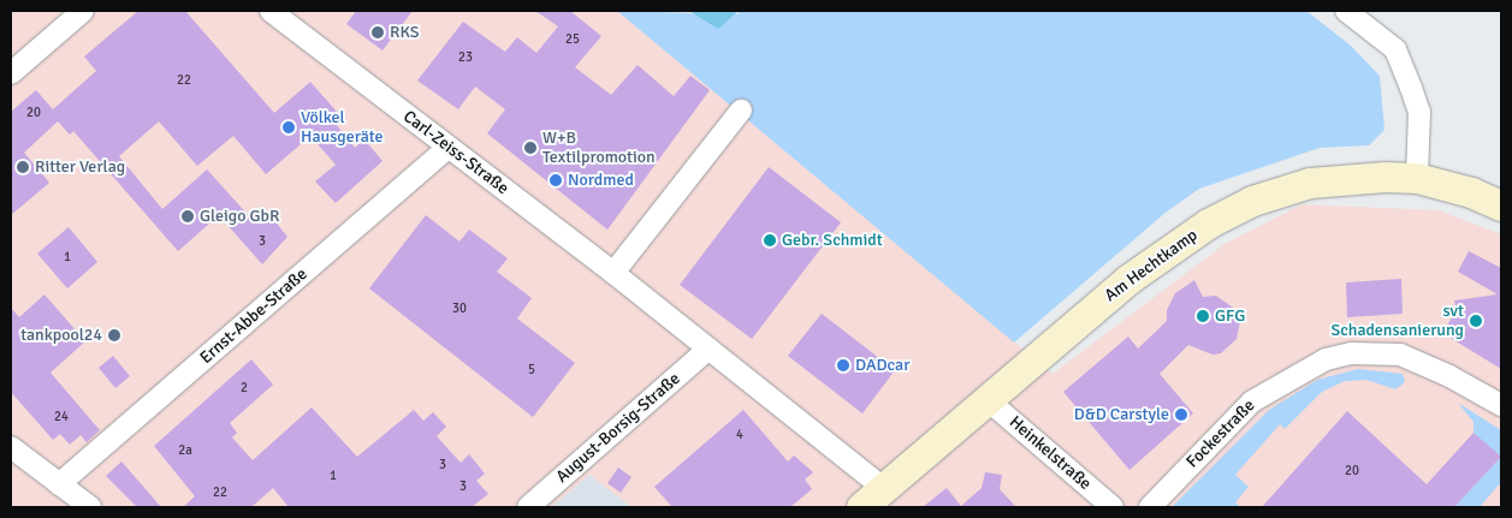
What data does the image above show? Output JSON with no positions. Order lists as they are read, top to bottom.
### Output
{
  "streets": {
    "street": [
      "Carl-Zeiss-Straße",
      "Am Hechtkamp",
      "Ernst-Abbe-Straße",
      "August-Borsig-Straße",
      "Fockestraße",
      "Heinkelstraße"
    ]
  },
  "crossings": [
    ["Carl-Zeiss-Straße", "Am Hechtkamp"],
    ["Carl-Zeiss-Straße", "Ernst-Abbe-Straße"],
    ["Carl-Zeiss-Straße", "August-Borsig-Straße"],
    ["Am Hechtkamp", "Heinkelstraße"]
  ],
  "places": [
    "RKS",
    "Völkel Hausgeräte",
    "W+B Textilpromotion",
    "Ritter Verlag",
    "Nordmed",
    "Gleigo GbR",
    "Gebr. Schmidt",
    "GFG",
    "svt Schadensanierung",
    "tankpool24",
    "DADcar",
    "D&D Carstyle"
  ],
  "house_numbers": [
    "25",
    "23",
    "22",
    "20",
    "3",
    "1",
    "30",
    "5",
    "2",
    "24",
    "4",
    "2a",
    "3",
    "20",
    "1",
    "3",
    "22"
  ]
}
